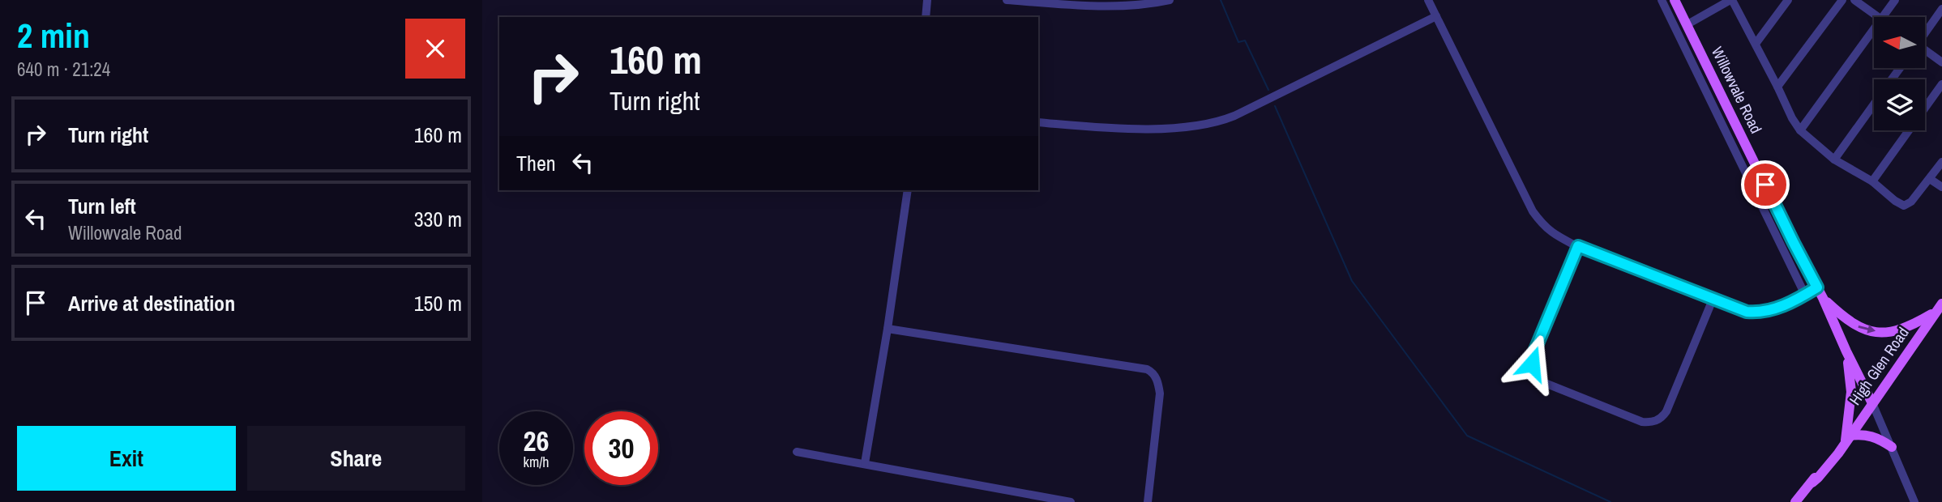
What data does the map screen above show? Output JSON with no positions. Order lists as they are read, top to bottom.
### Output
{
  "streets": {
    "main road": ["Willowvale Road", "High Glen Road"]
  },
  "crossings": [
    ["Willowvale Road", "High Glen Road"]
  ],
  "north": "left",
  "page": {
    "heading": ["2 min", "640 m · 21:24"],
    "turn": ["160 m", "Turn right"],
    "list": [
      {
        "name": "Turn right",
        "value": "160 m"
      },
      {
        "name": "Turn left",
        "note": "Willowvale Road",
        "value": "330 m"
      },
      {
        "name": "Arrive at destination",
        "value": "150 m"
      }
    ],
    "then": "Then",
    "speed": "26 km/h",
    "limit": "30",
    "buttons": ["Exit", "Share"]
  }
}
